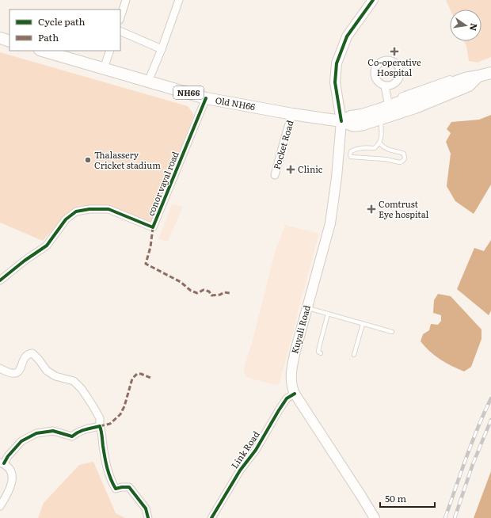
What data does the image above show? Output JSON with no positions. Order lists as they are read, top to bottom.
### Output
{
  "streets": {
    "main road": ["NH66", "Old NH66", "Kuyali Road"],
    "street": ["Pocket Road", "conor vayal road", "Link Road"]
  },
  "crossings": [
    ["Old NH66", "Pocket Road"],
    ["Old NH66", "conor vayal road"],
    ["Old NH66", "Kuyali Road"],
    ["Kuyali Road", "Link Road"]
  ],
  "places": {
    "health": ["Co-operative Hospital", "Clinic", "Comtrust Eye hospital"],
    "other": ["Thalassery Cricket stadium"]
  },
  "legend": ["Cycle path", "Path"],
  "scale_bar": "50 m",
  "north": "right"
}
